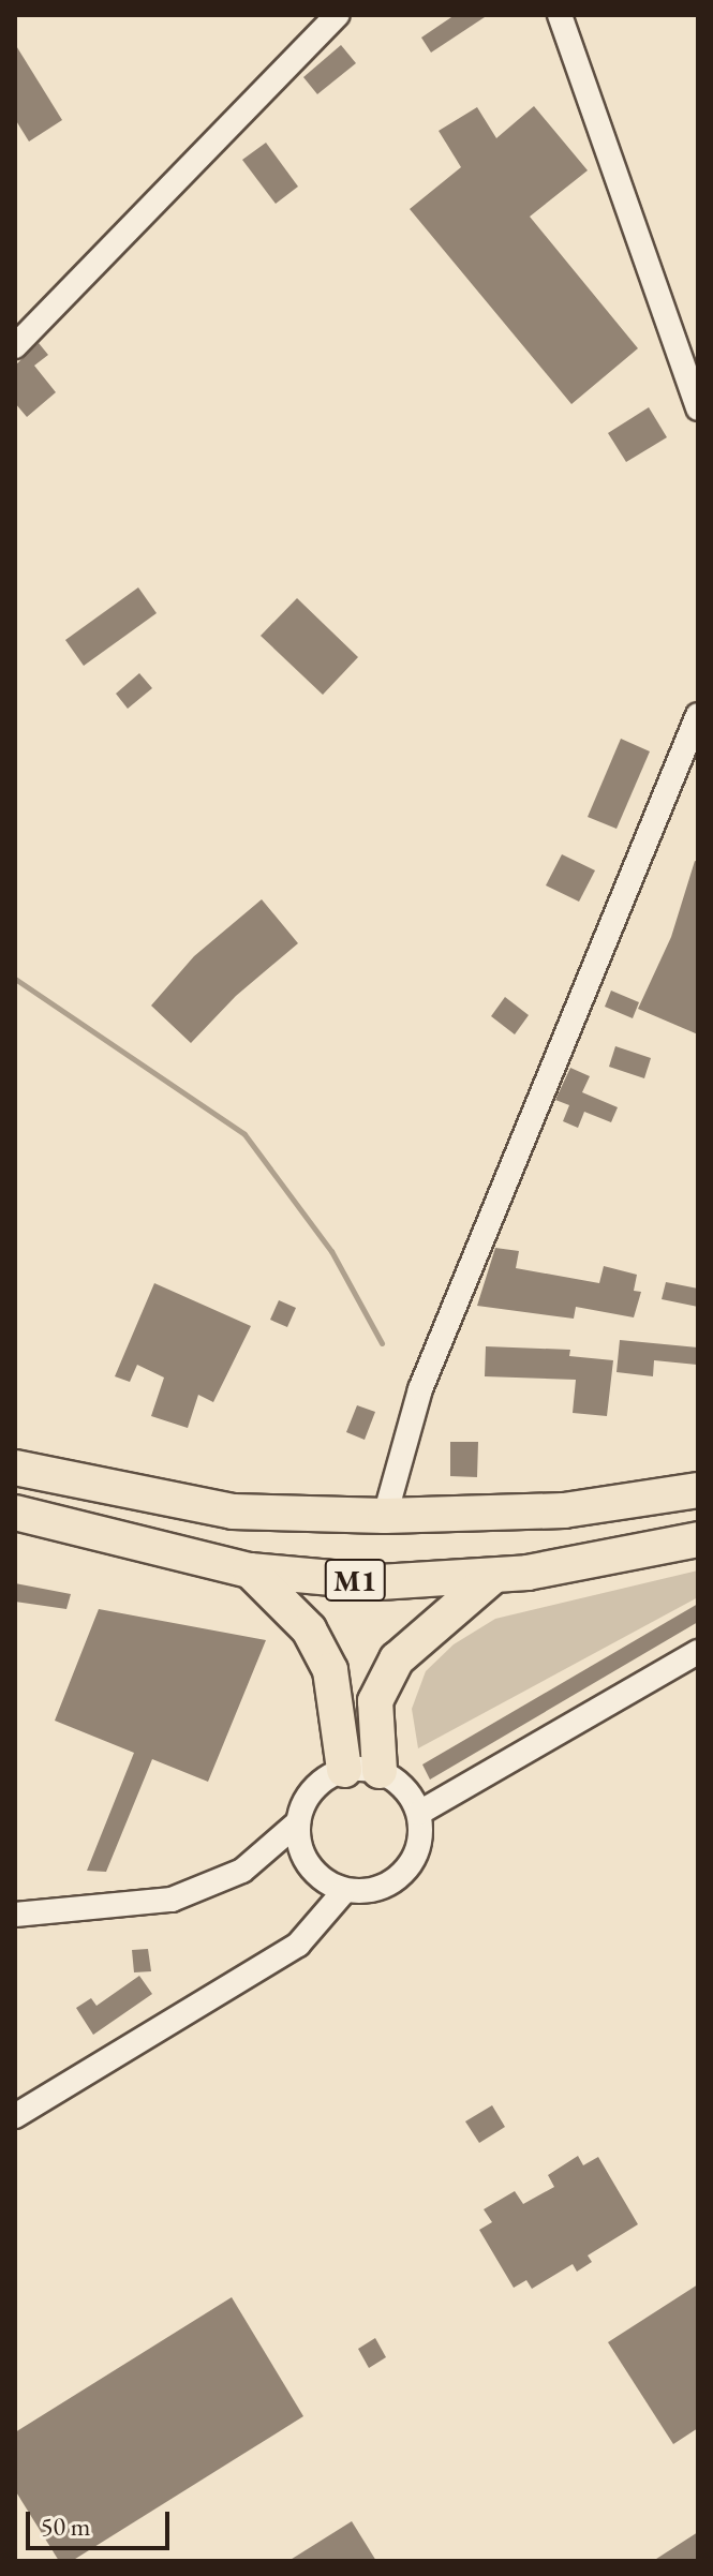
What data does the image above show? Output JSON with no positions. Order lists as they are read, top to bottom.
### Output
{
  "streets": {
    "highway": ["M1"]
  },
  "scale_bar": "50 m"
}
